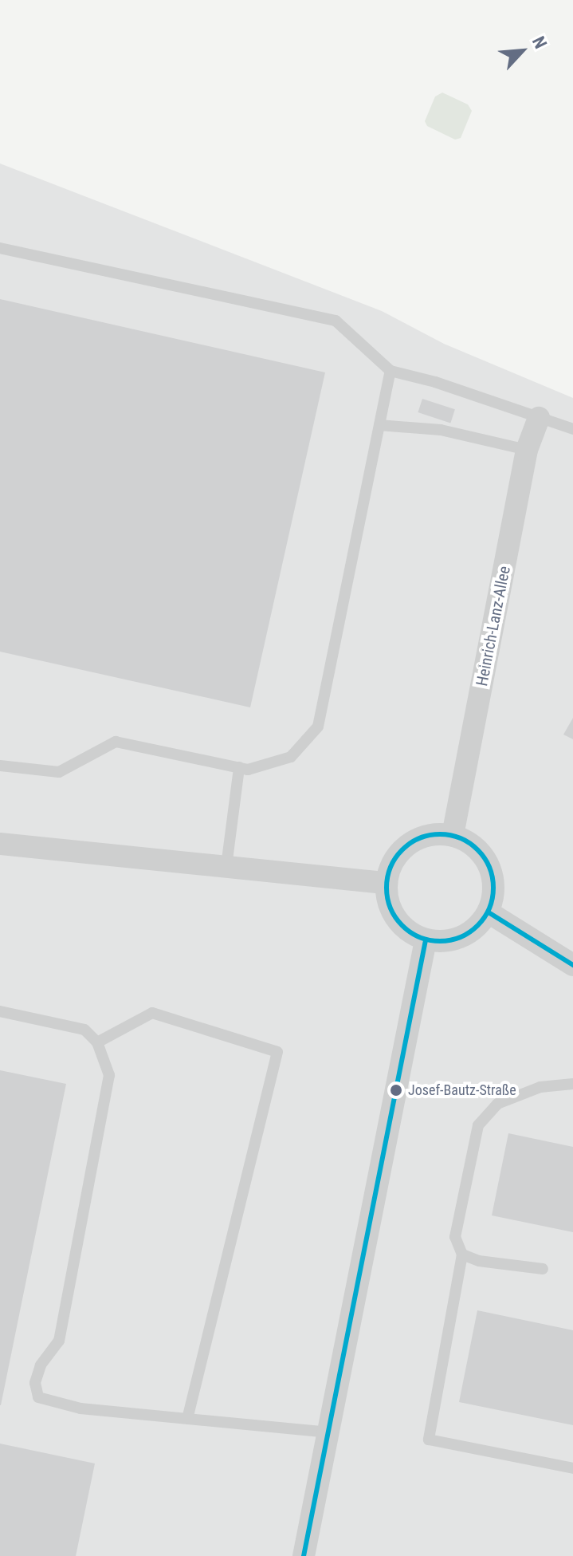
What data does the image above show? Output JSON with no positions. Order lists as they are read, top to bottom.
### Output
{
  "streets": {
    "street": ["Heinrich-Lanz-Allee"]
  },
  "places": ["Josef-Bautz-Straße"],
  "north": "top right"
}
